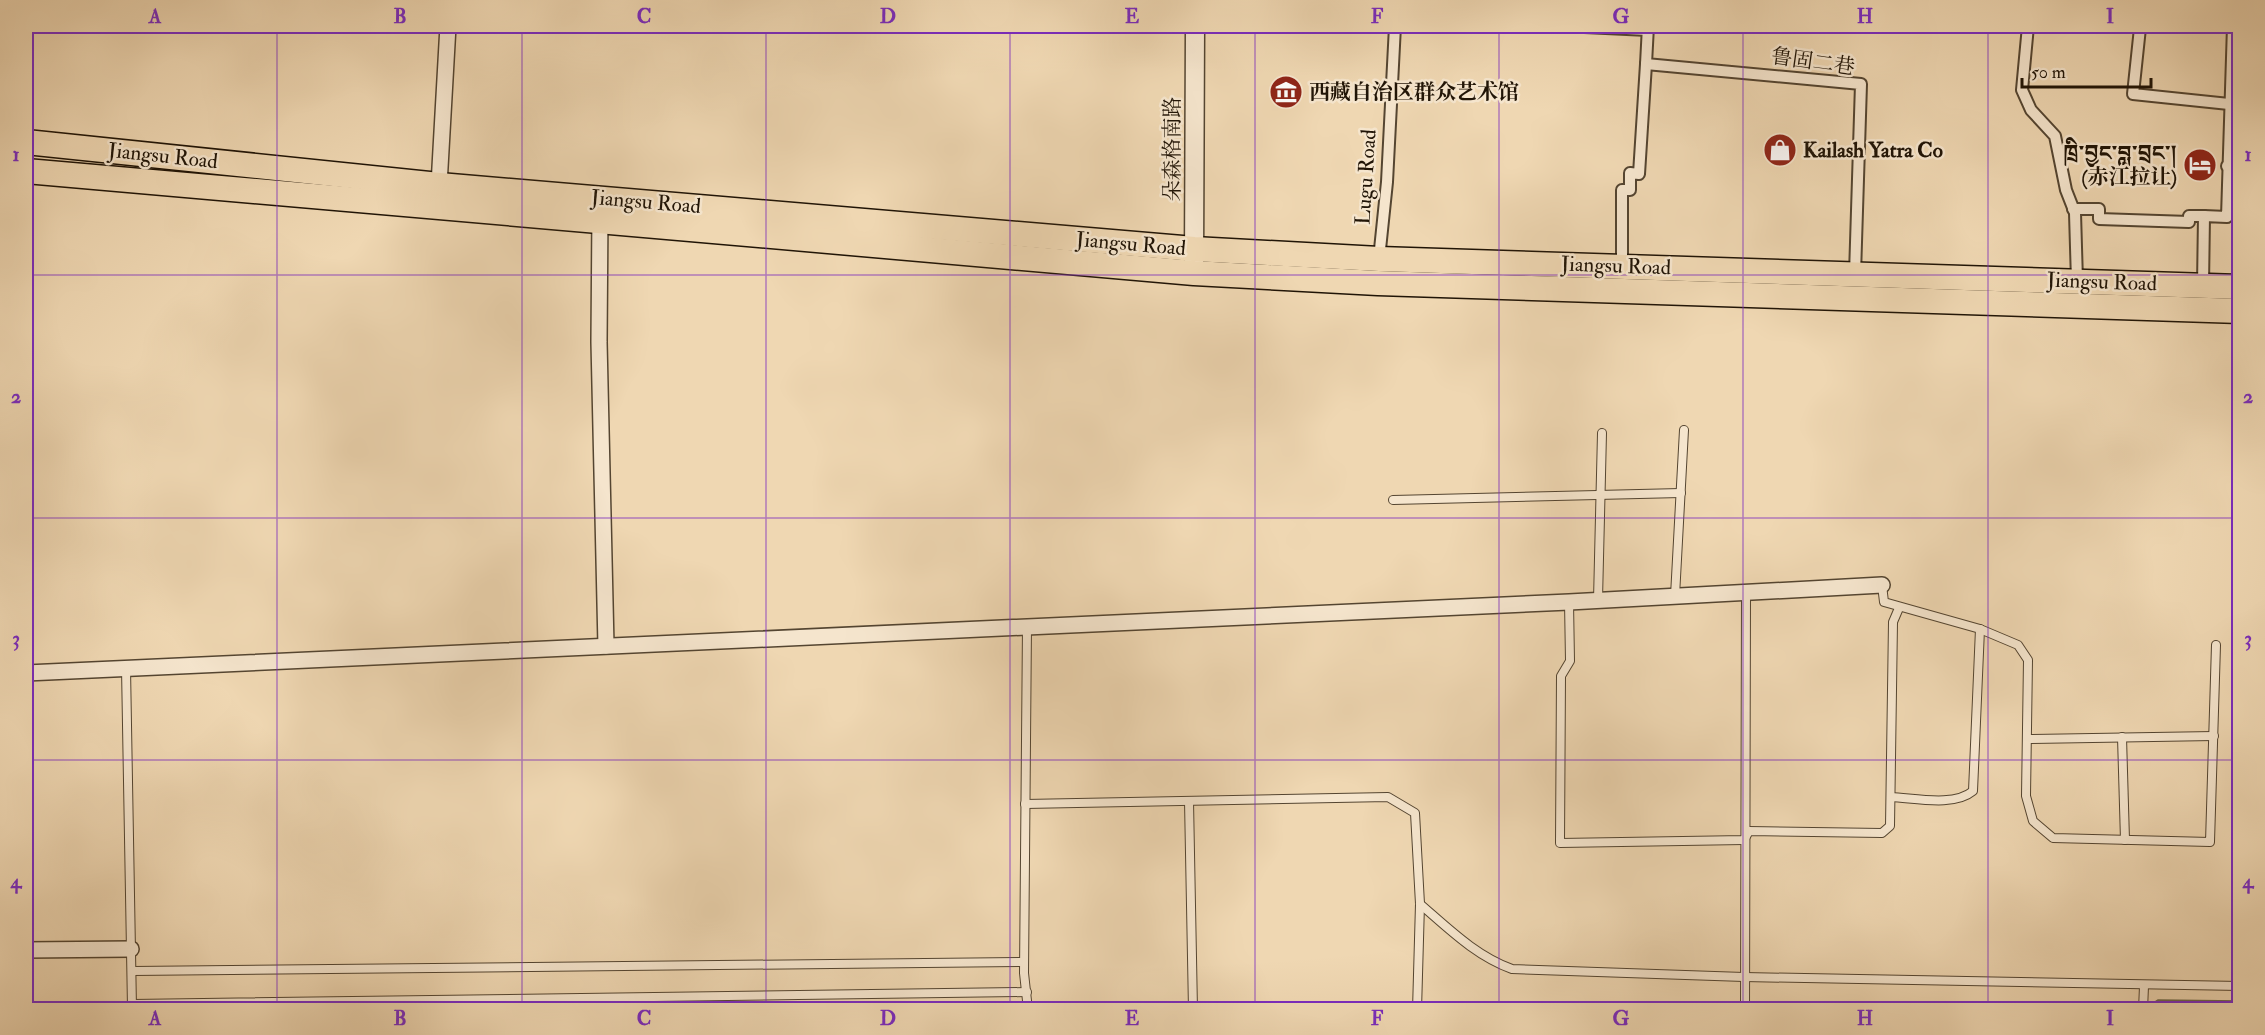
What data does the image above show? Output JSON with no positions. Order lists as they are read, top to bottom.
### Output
{
  "streets": {
    "highway": ["Jiangsu Road"],
    "street": ["鲁固二巷", "朵森格南路", "Lugu Road"]
  },
  "crossings": [
    ["鲁固二巷", "Jiangsu Road"],
    ["朵森格南路", "Jiangsu Road"],
    ["Jiangsu Road", "Lugu Road"]
  ],
  "places": {
    "museum": ["西藏自治区群众艺术馆"],
    "shop": ["Kailash Yatra Co"],
    "hotel": ["ཁྲི་བྱང་བླ་བྲང་། (赤江拉让)"]
  },
  "scale_bar": "50 m",
  "grid": {
    "columns": [
      "A",
      "B",
      "C",
      "D",
      "E",
      "F",
      "G",
      "H",
      "I"
    ],
    "rows": [
      "1",
      "2",
      "3",
      "4"
    ]
  }
}
